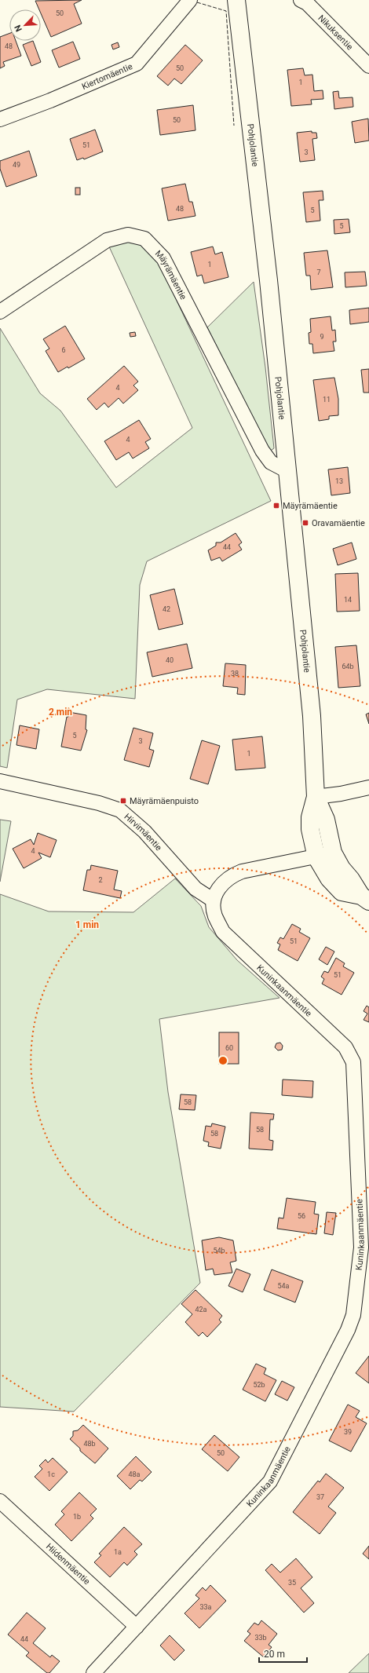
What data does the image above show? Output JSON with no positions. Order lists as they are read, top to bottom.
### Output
{
  "streets": {
    "street": [
      "Nikuksentie",
      "Kiertomäentie",
      "Pohjolantie",
      "Mäyrämäentie",
      "Hirvimäentie",
      "Kuninkaanmäentie",
      "Hiidenmäentie"
    ]
  },
  "crossings": [
    ["Pohjolantie", "Mäyrämäentie"],
    ["Hirvimäentie", "Kuninkaanmäentie"],
    ["Kuninkaanmäentie", "Hiidenmäentie"]
  ],
  "places": {
    "transit": ["Mäyrämäentie", "Oravamäentie", "Mäyrämäenpuisto"]
  },
  "house_numbers": [
    "50",
    "48",
    "50",
    "1",
    "50",
    "51",
    "3",
    "49",
    "48",
    "5",
    "5",
    "1",
    "7",
    "9",
    "6",
    "4",
    "11",
    "4",
    "13",
    "44",
    "14",
    "42",
    "40",
    "64b",
    "38",
    "5",
    "3",
    "1",
    "4",
    "2",
    "51",
    "51",
    "60",
    "58",
    "58",
    "58",
    "56",
    "54b",
    "54a",
    "42a",
    "52b",
    "39",
    "48b",
    "50",
    "1c",
    "48a",
    "37",
    "1b",
    "1a",
    "35",
    "33a",
    "33b",
    "44"
  ],
  "scale_bar": "20 m",
  "north": "bottom left",
  "rings": ["2 min", "1 min"]
}
